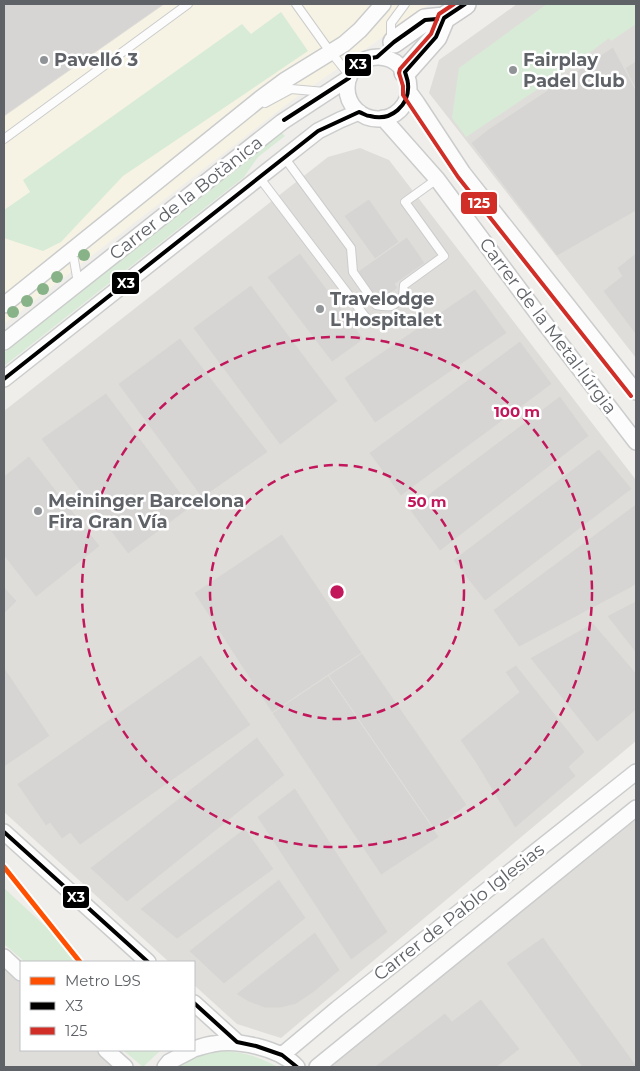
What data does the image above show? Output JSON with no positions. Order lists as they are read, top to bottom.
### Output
{
  "streets": {
    "street": ["Carrer de la Botànica", "Carrer de la Metal·lúrgia", "Carrer de Pablo Iglesias"]
  },
  "crossings": [
    ["Carrer de la Botànica", "Carrer de la Metal·lúrgia"]
  ],
  "places": [
    "Pavelló 3",
    "Fairplay Padel Club",
    "Travelodge L'Hospitalet",
    "Meininger Barcelona Fira Gran Vía"
  ],
  "lines": ["transit line X3", "transit line 125", "metro line L9S"],
  "legend": ["Metro L9S", "X3", "125"],
  "rings": ["100 m", "50 m"]
}
